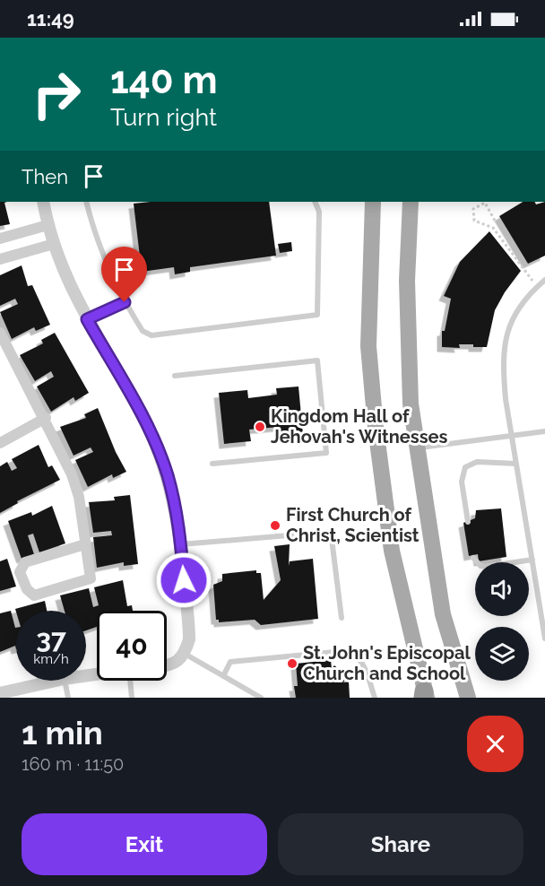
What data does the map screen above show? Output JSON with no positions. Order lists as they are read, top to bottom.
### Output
{
  "places": ["Kingdom Hall of Jehovah's Witnesses", "First Church of Christ, Scientist", "St. John's Episcopal Church and School"],
  "page": {
    "status": "11:49",
    "turn": ["140 m", "Turn right"],
    "then": "Then",
    "speed": "37 km/h",
    "limit": "40",
    "heading": ["1 min", "160 m · 11:50"],
    "buttons": ["Exit", "Share"]
  }
}
